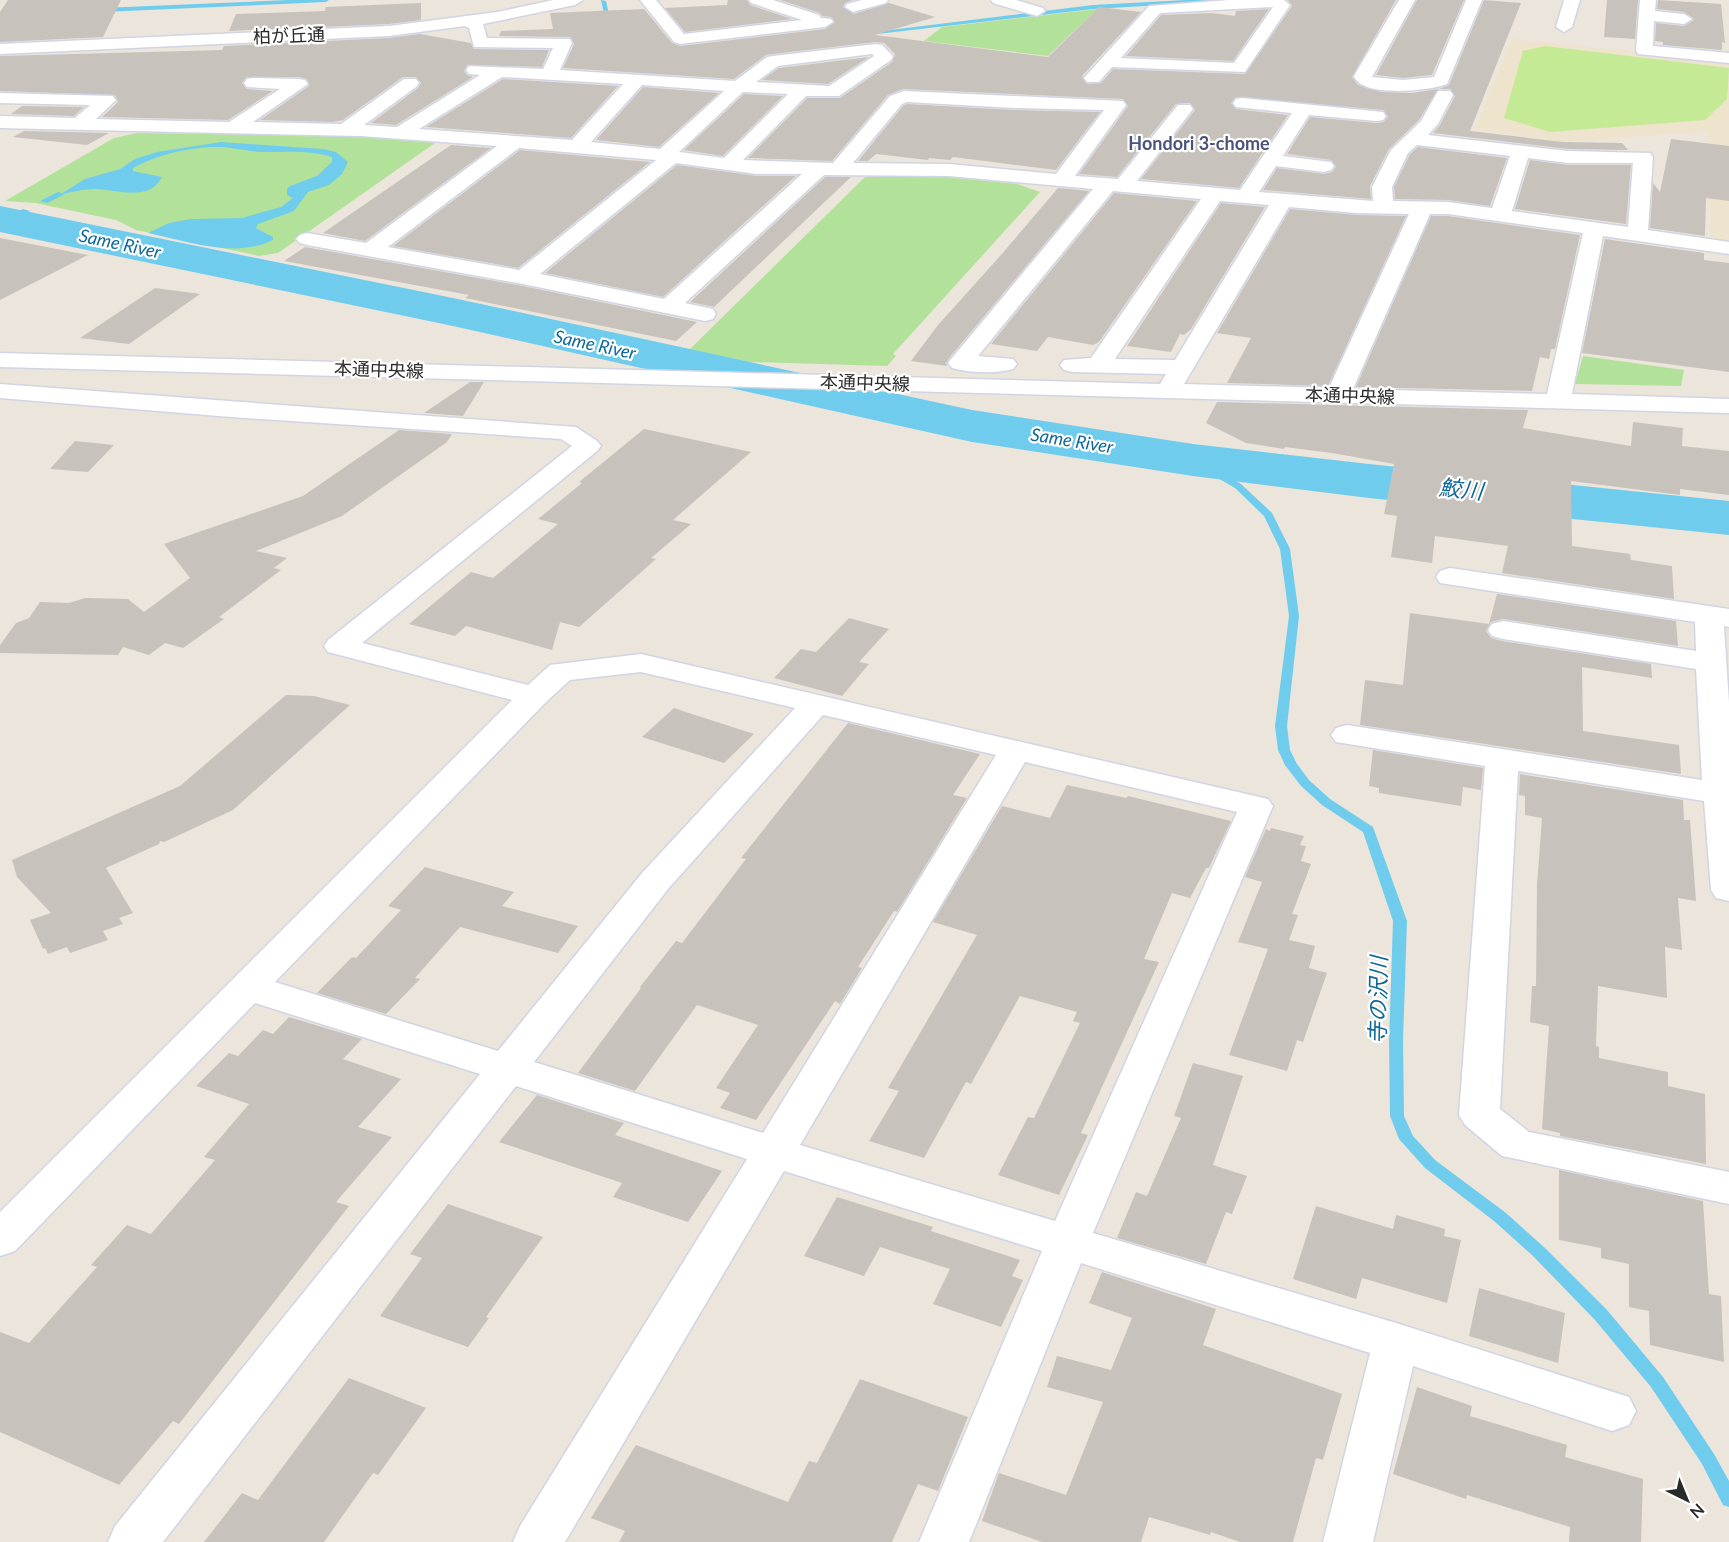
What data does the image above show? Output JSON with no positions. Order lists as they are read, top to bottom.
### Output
{
  "streets": {
    "street": ["柏が丘通", "本通中央線"]
  },
  "districts": ["Hondori 3-chome"],
  "water": ["Same River", "鮫川", "寺の沢川"],
  "north": "bottom right"
}
